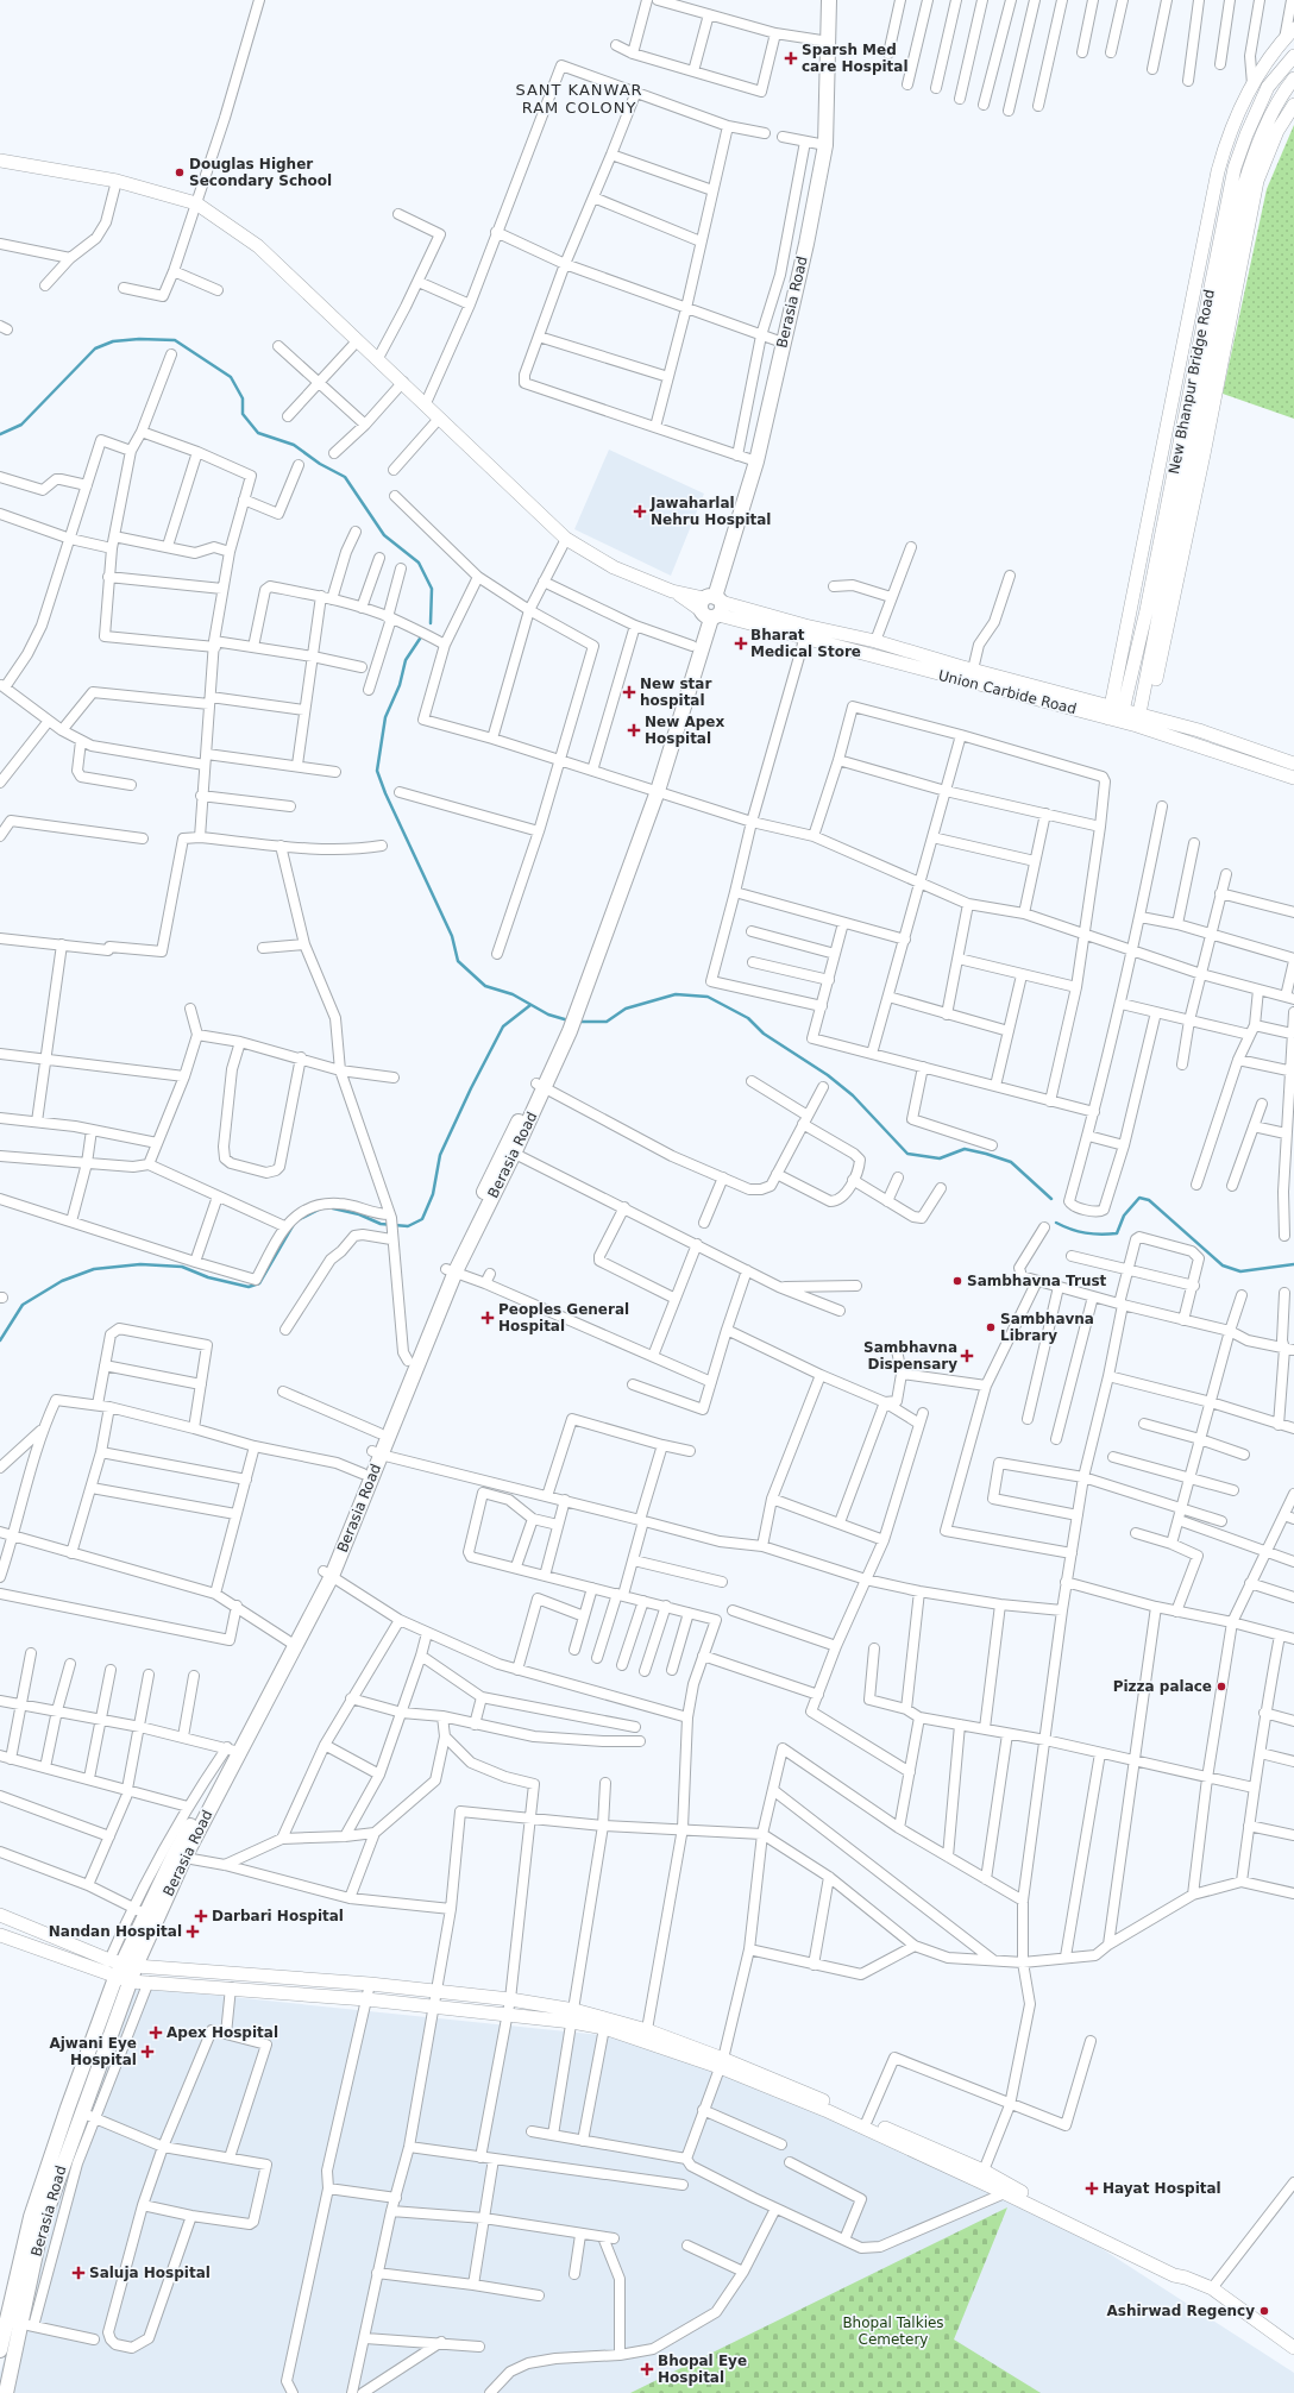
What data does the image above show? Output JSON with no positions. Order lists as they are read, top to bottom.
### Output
{
  "streets": {
    "main road": ["Berasia Road"],
    "street": ["New Bhanpur Bridge Road", "Union Carbide Road"]
  },
  "crossings": [
    ["Berasia Road", "Union Carbide Road"],
    ["New Bhanpur Bridge Road", "Union Carbide Road"]
  ],
  "districts": ["SANT KANWAR RAM COLONY"],
  "parks": ["Bhopal Talkies Cemetery"],
  "places": {
    "health": [
      "Sparsh Med care Hospital",
      "Jawaharlal Nehru Hospital",
      "Bharat Medical Store",
      "New star hospital",
      "New Apex Hospital",
      "Peoples General Hospital",
      "Sambhavna Dispensary",
      "Darbari Hospital",
      "Nandan Hospital",
      "Apex Hospital",
      "Ajwani Eye Hospital",
      "Hayat Hospital",
      "Saluja Hospital",
      "Bhopal Eye Hospital"
    ],
    "other": [
      "Douglas Higher Secondary School",
      "Sambhavna Trust",
      "Sambhavna Library",
      "Pizza palace",
      "Ashirwad Regency"
    ]
  }
}
